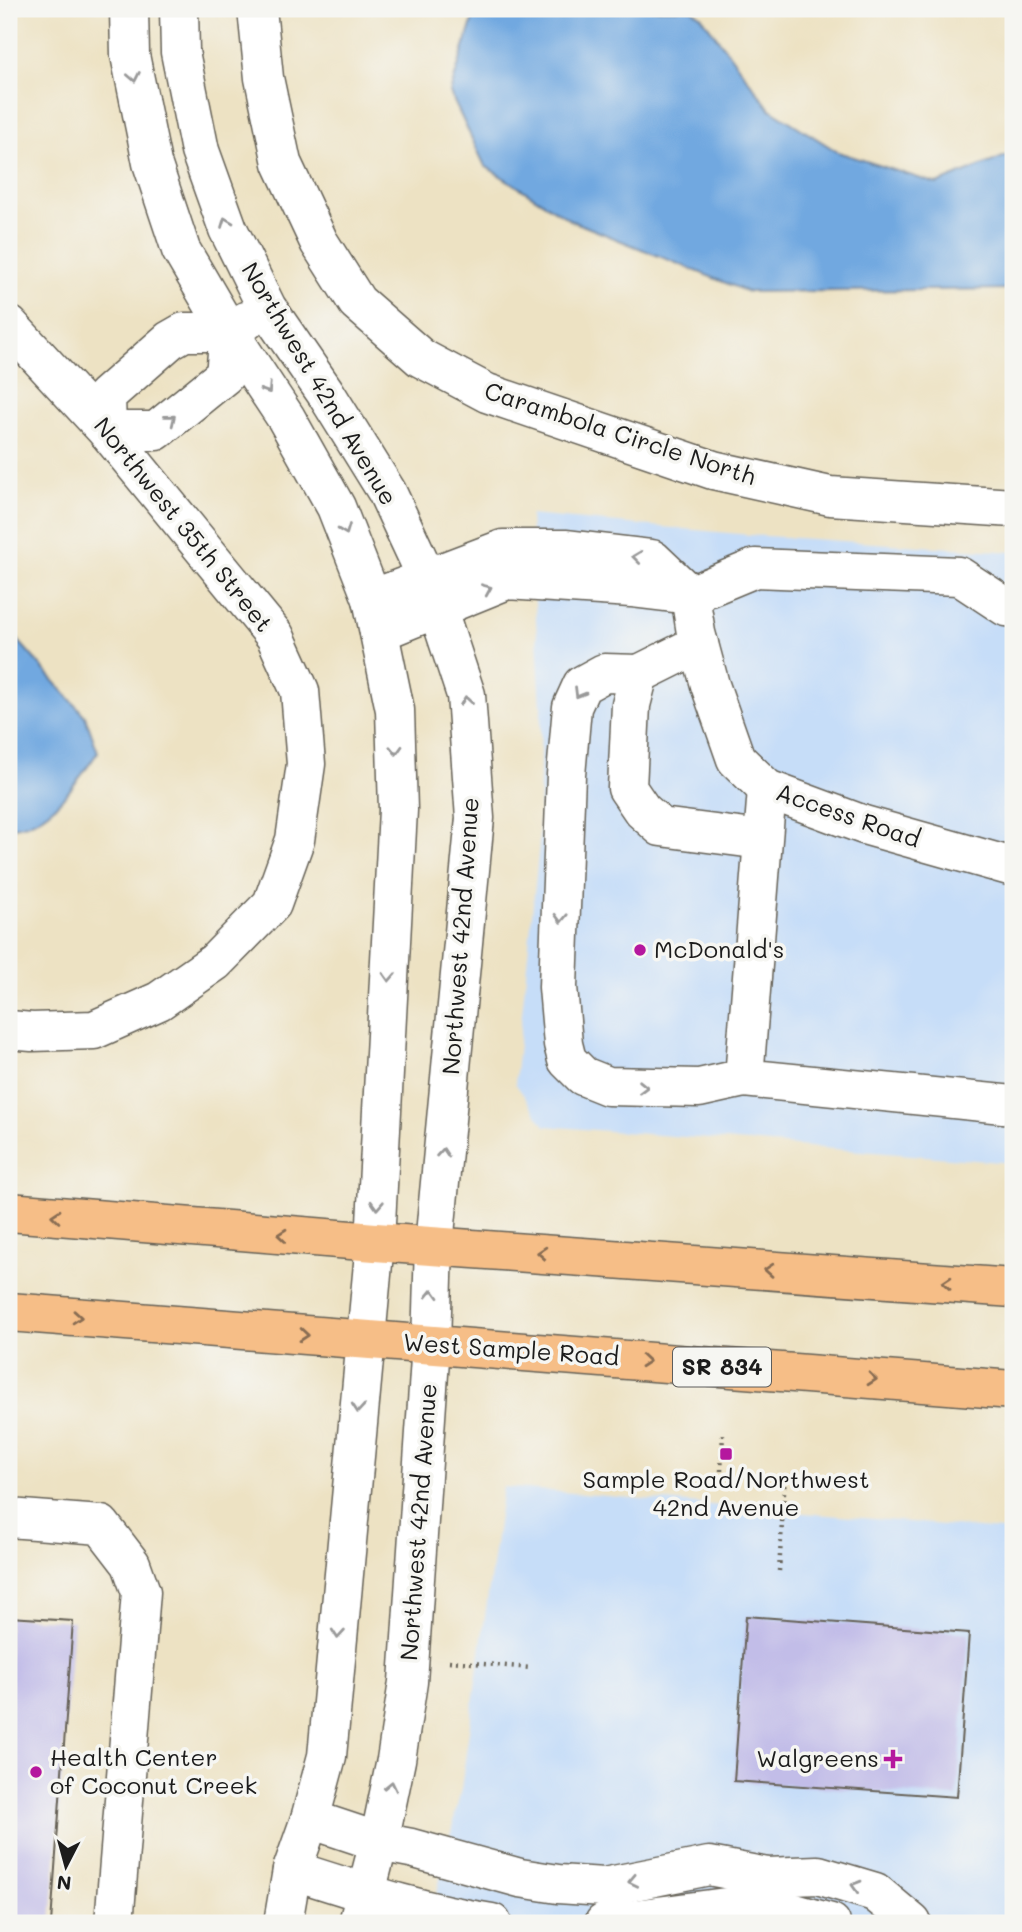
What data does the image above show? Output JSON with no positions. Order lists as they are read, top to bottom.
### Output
{
  "streets": {
    "main road": ["West Sample Road", "SR 834"],
    "street": [
      "Northwest 42nd Avenue",
      "Carambola Circle North",
      "Northwest 35th Street",
      "Access Road"
    ]
  },
  "crossings": [
    ["Northwest 42nd Avenue", "West Sample Road"]
  ],
  "places": {
    "other": ["McDonald's", "Health Center of Coconut Creek"],
    "transit": ["Sample Road/Northwest 42nd Avenue"],
    "health": ["Walgreens"]
  },
  "north": "bottom"
}
